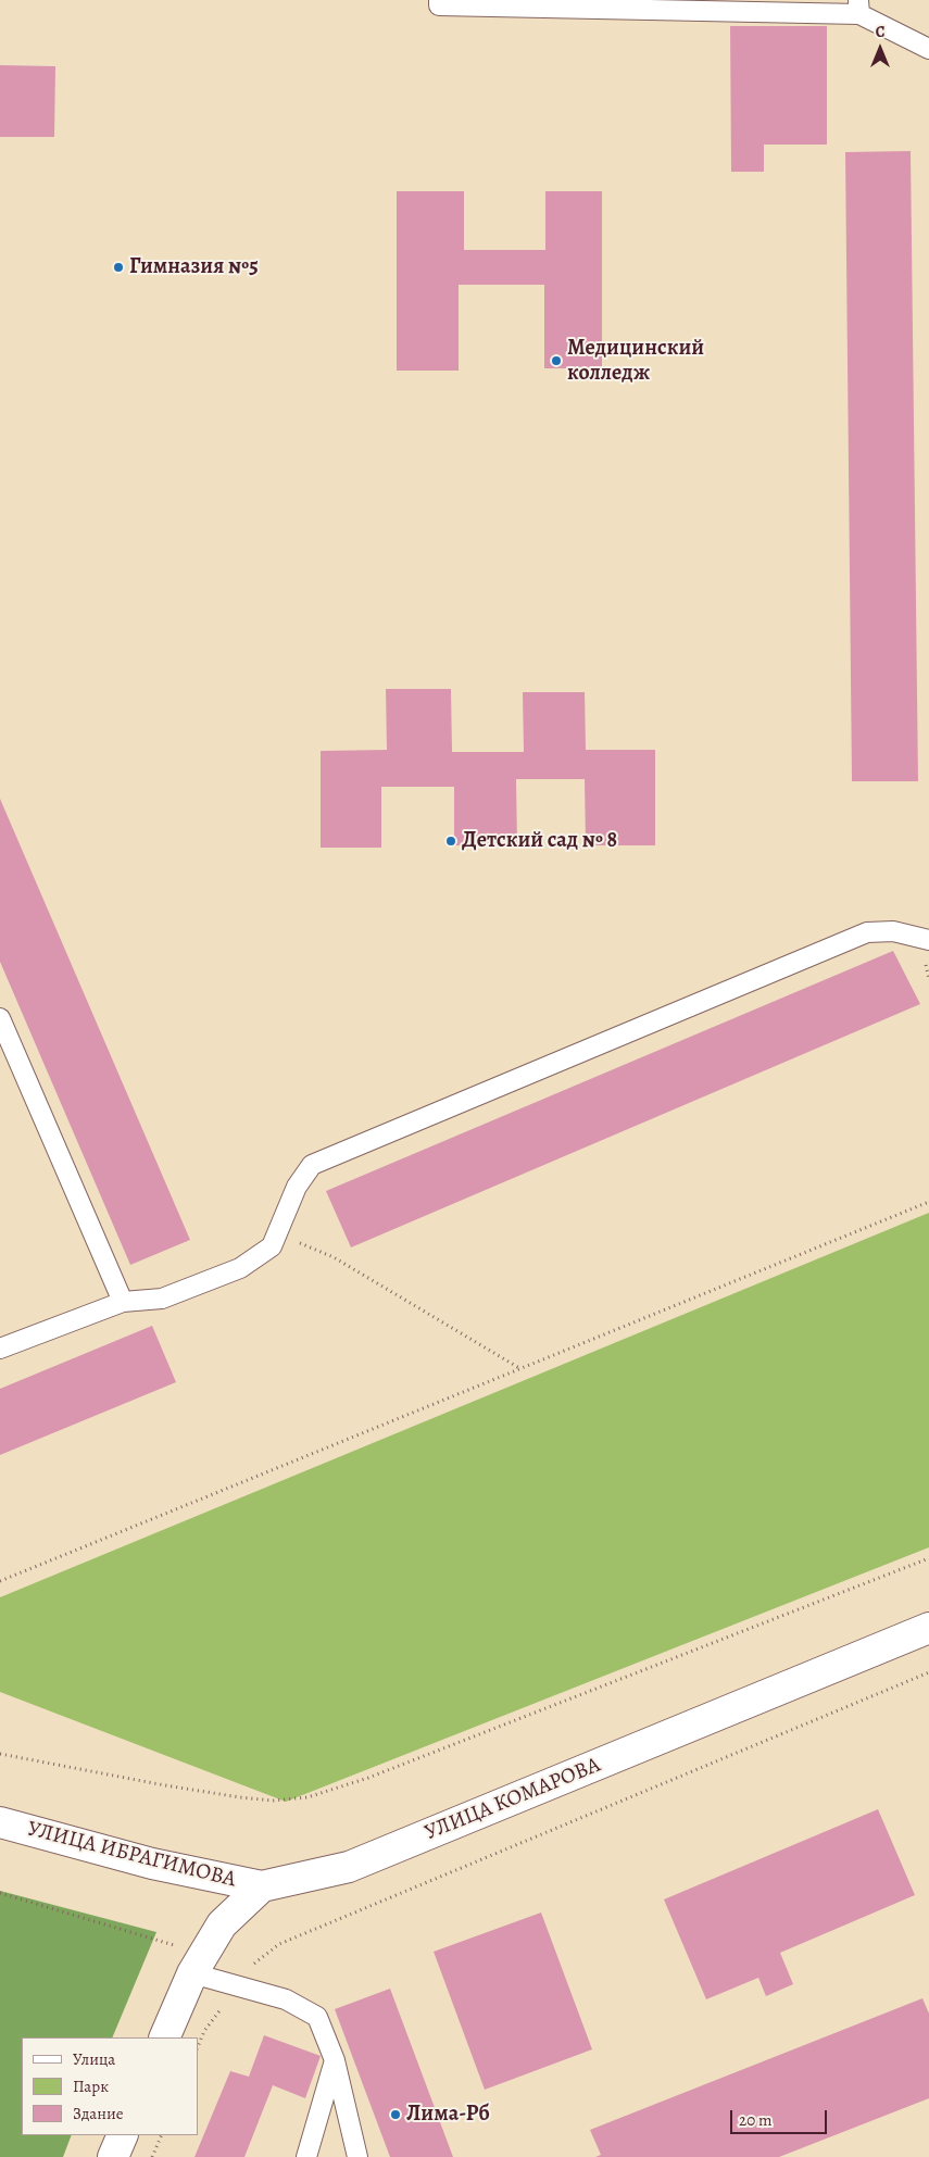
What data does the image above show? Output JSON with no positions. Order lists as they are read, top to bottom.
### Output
{
  "streets": {
    "main road": ["УЛИЦА КОМАРОВА", "УЛИЦА ИБРАГИМОВА"]
  },
  "crossings": [
    ["УЛИЦА КОМАРОВА", "УЛИЦА ИБРАГИМОВА"]
  ],
  "places": [
    "Гимназия №5",
    "Медицинский колледж",
    "Детский сад № 8",
    "Лима-Рб"
  ],
  "legend": ["Улица", "Парк", "Здание"],
  "scale_bar": "20 m",
  "north": "top"
}
